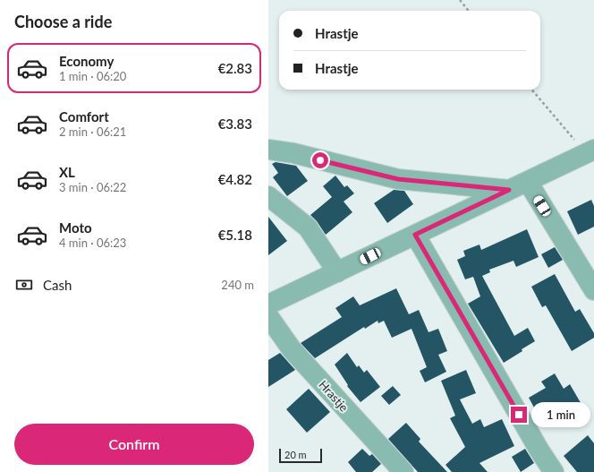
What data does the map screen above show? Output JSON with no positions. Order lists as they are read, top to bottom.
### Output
{
  "streets": {
    "street": ["Hrastje"]
  },
  "scale_bar": "20 m",
  "page": {
    "heading": "Choose a ride",
    "banner": ["Hrastje", "Hrastje"],
    "list": [
      {
        "name": "Economy",
        "note": "1 min · 06:20",
        "value": "€2.83"
      },
      {
        "name": "Comfort",
        "note": "2 min · 06:21",
        "value": "€3.83"
      },
      {
        "name": "XL",
        "note": "3 min · 06:22",
        "value": "€4.82"
      },
      {
        "name": "Moto",
        "note": "4 min · 06:23",
        "value": "€5.18"
      }
    ],
    "pay": ["Cash", "240 m"],
    "bubble": "1 min",
    "buttons": "Confirm",
    "scale": "20 m"
  }
}
